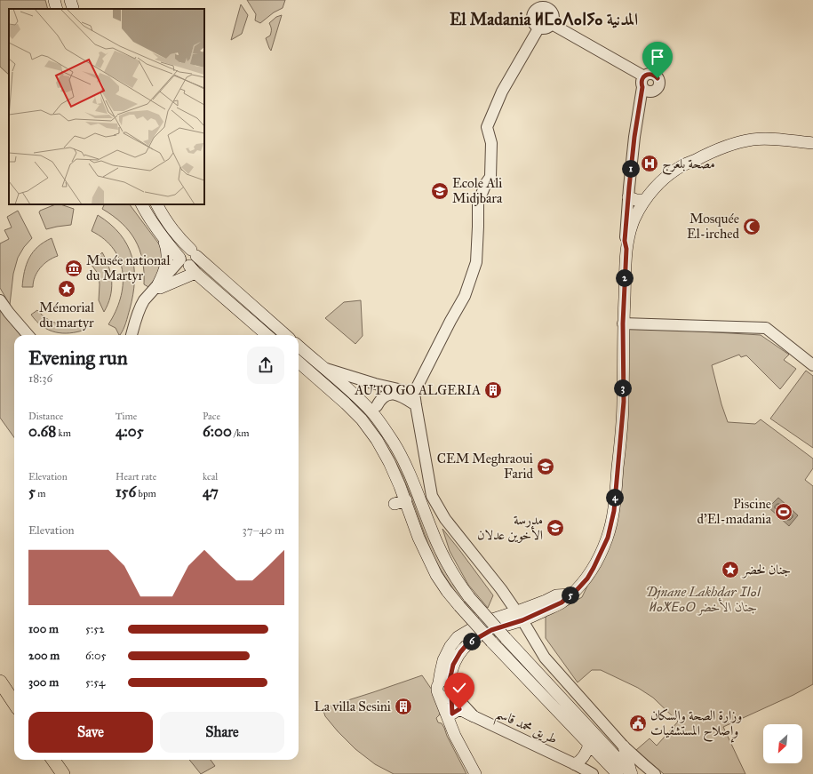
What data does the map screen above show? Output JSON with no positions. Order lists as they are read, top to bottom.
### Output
{
  "streets": {
    "street": ["طريق محمد قاسم"]
  },
  "districts": ["El Madania ⵍⵎⴰⴷⴰⵏⵢⴰ المدنية"],
  "parks": ["Djnane Lakhdar ⵊⵏⴰⵏ ⵍⴰⵅⴹⴰⵔ جنان الأخضر"],
  "places": {
    "hospital": ["مصحة بلعرج"],
    "school or university": ["Ecole Ali Midjbara", "CEM Meghraoui Farid", "مدرسة الأخوين عدلان"],
    "mosque": ["Mosquée El-irched"],
    "museum": ["Musée national du Martyr"],
    "place": ["Mémorial du martyr", "جنان لخضر"],
    "building": ["AUTO GO ALGERIA", "La villa Sesini"],
    "sports": ["Piscine d'El-madania"],
    "public building": ["وزارة الصحة والسكان وإصلاح المستشفيات"]
  },
  "north": "bottom left",
  "page": {
    "pins": [
      "1",
      "2",
      "3",
      "4",
      "5",
      "6"
    ],
    "heading": ["Evening run", "18:36"],
    "stats": [
      ["Distance", "0.68 km"],
      ["Time", "4:05"],
      ["Pace", "6:00 /km"],
      ["Elevation", "5 m"],
      ["Heart rate", "156 bpm"],
      ["kcal", "47"]
    ],
    "chart": ["Elevation", "37–40 m"],
    "list": [
      {
        "name": "100 m",
        "note": "5:52"
      },
      {
        "name": "200 m",
        "note": "6:05"
      },
      {
        "name": "300 m",
        "note": "5:54"
      }
    ],
    "buttons": ["Save", "Share"]
  }
}
